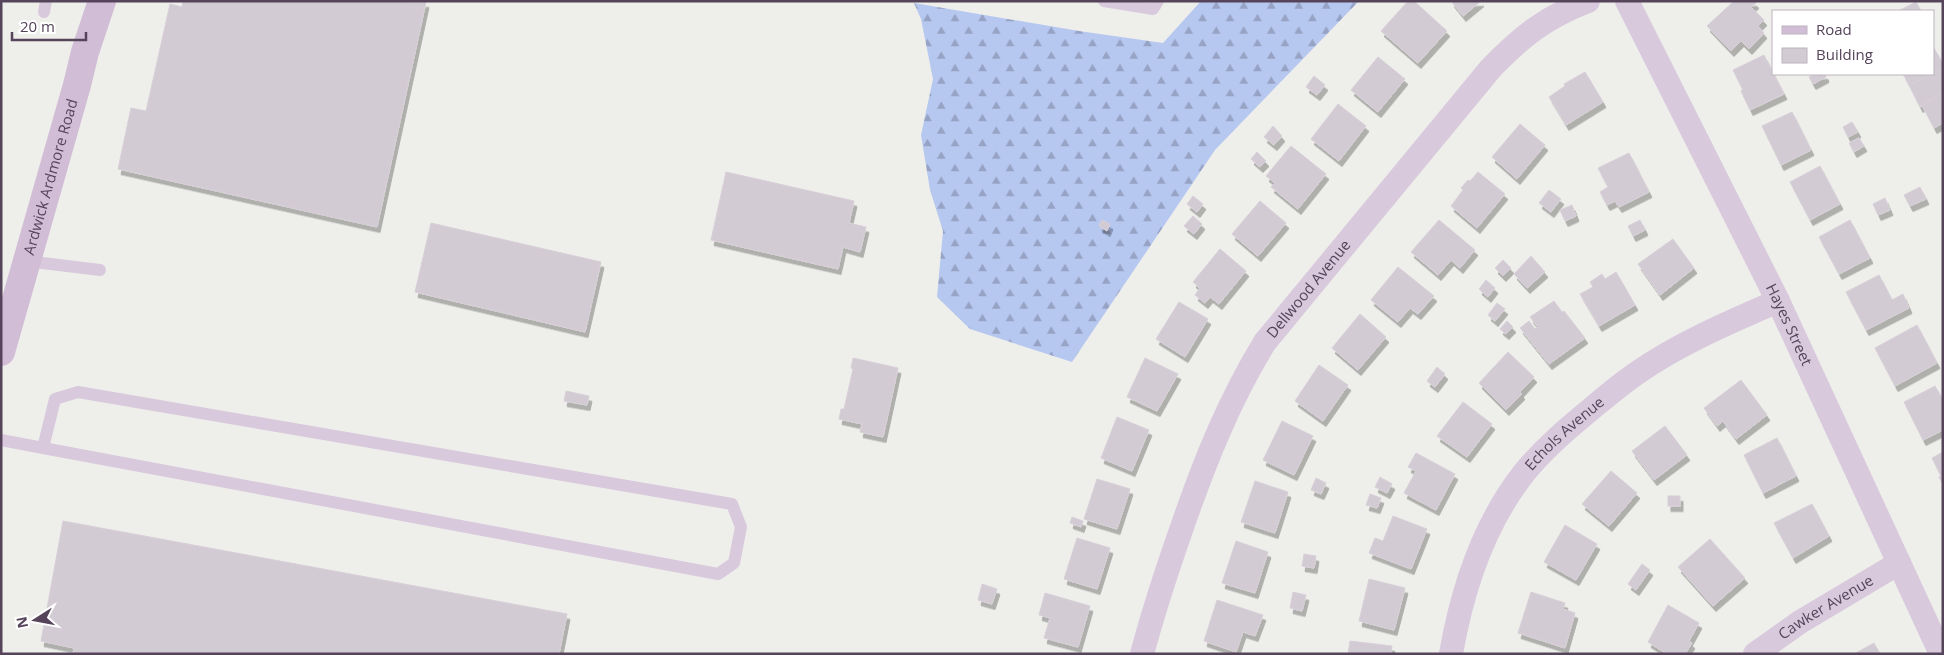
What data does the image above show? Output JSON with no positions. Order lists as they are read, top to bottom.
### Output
{
  "streets": {
    "main road": ["Ardwick Ardmore Road"],
    "street": [
      "Dellwood Avenue",
      "Hayes Street",
      "Echols Avenue",
      "Cawker Avenue"
    ]
  },
  "crossings": [
    ["Hayes Street", "Echols Avenue"],
    ["Hayes Street", "Cawker Avenue"]
  ],
  "legend": ["Road", "Building"],
  "scale_bar": "20 m",
  "north": "left"
}
